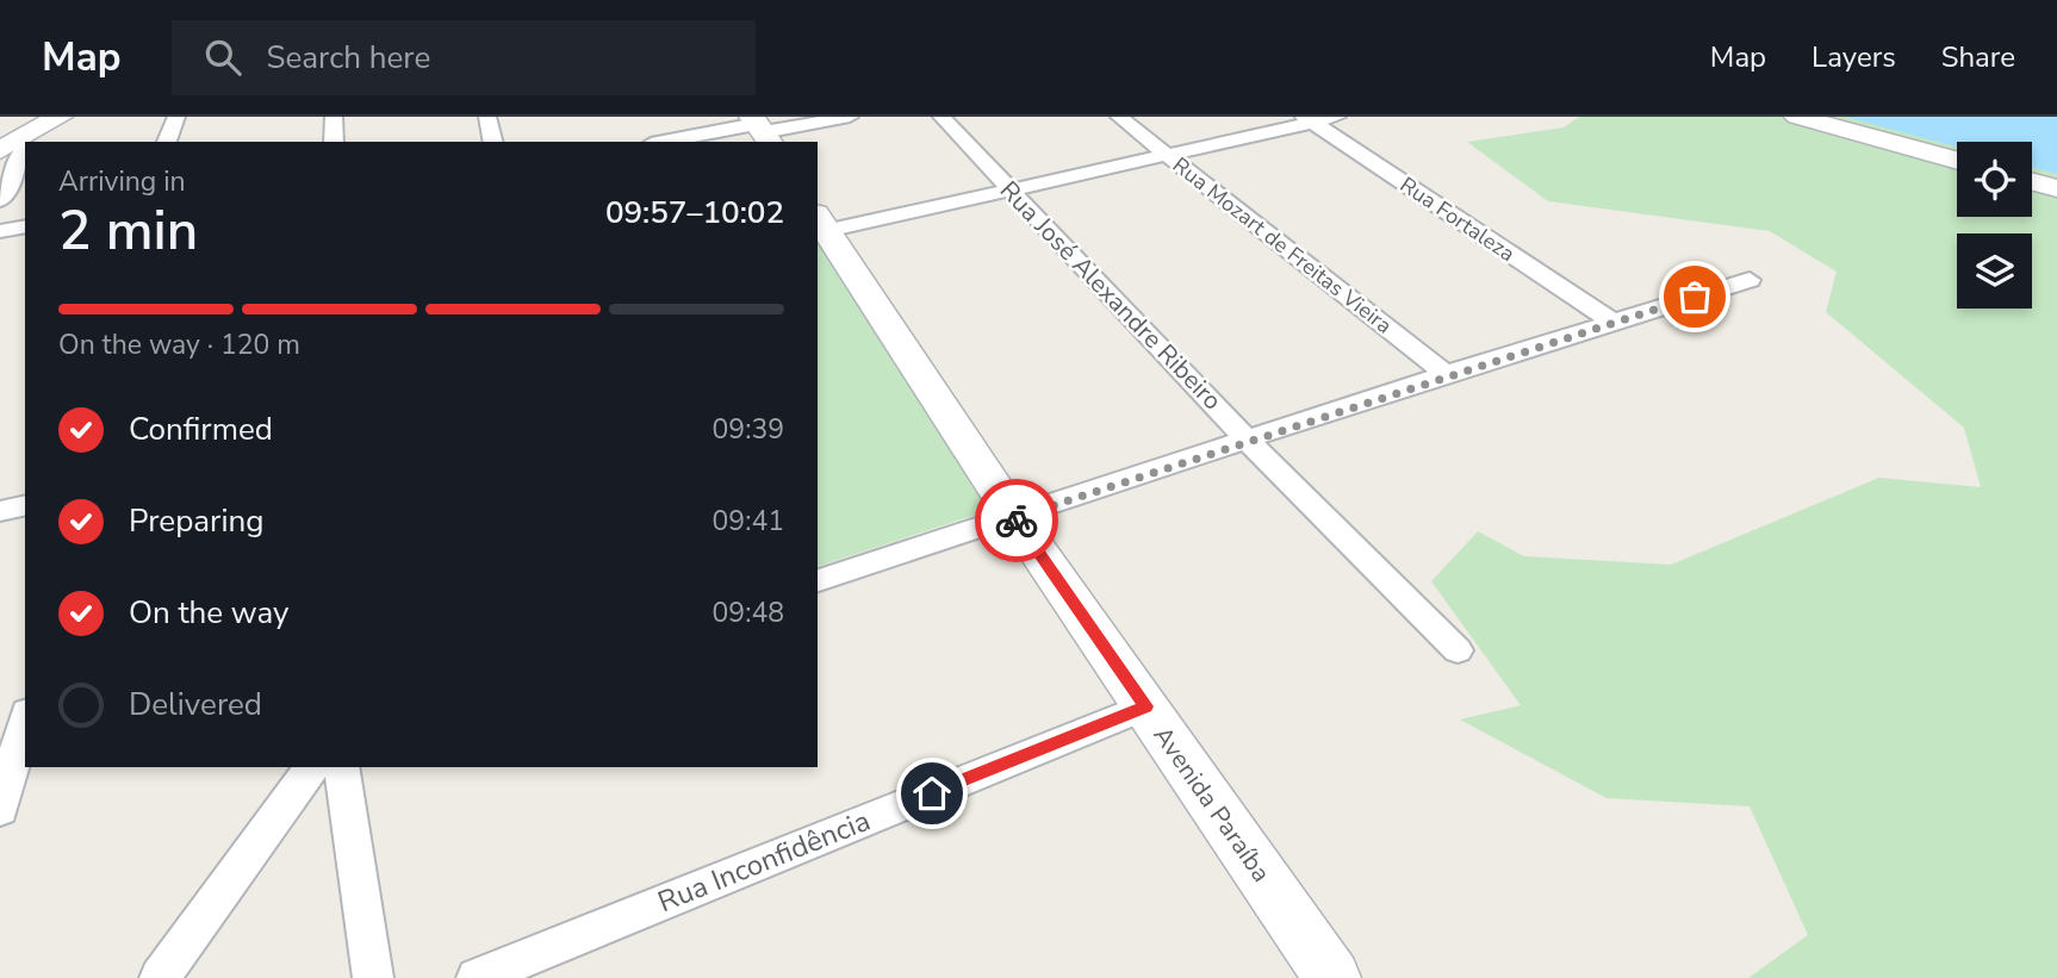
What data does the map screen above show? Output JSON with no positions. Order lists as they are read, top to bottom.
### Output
{
  "streets": {
    "street": [
      "Rua Fortaleza",
      "Rua Mozart de Freitas Vieira",
      "Rua José Alexandre Ribeiro",
      "Avenida Paraíba",
      "Rua Inconfidência"
    ]
  },
  "crossings": [
    ["Avenida Paraíba", "Rua Inconfidência"]
  ],
  "page": {
    "header": "Map",
    "search": "Search here",
    "nav": ["Map", "Layers", "Share"],
    "heading": ["2 min", "Arriving in", "09:57–10:02"],
    "bar": "On the way · 120 m",
    "list": [
      ["Confirmed", "09:39"],
      ["Preparing", "09:41"],
      ["On the way", "09:48"],
      "Delivered"
    ]
  }
}
